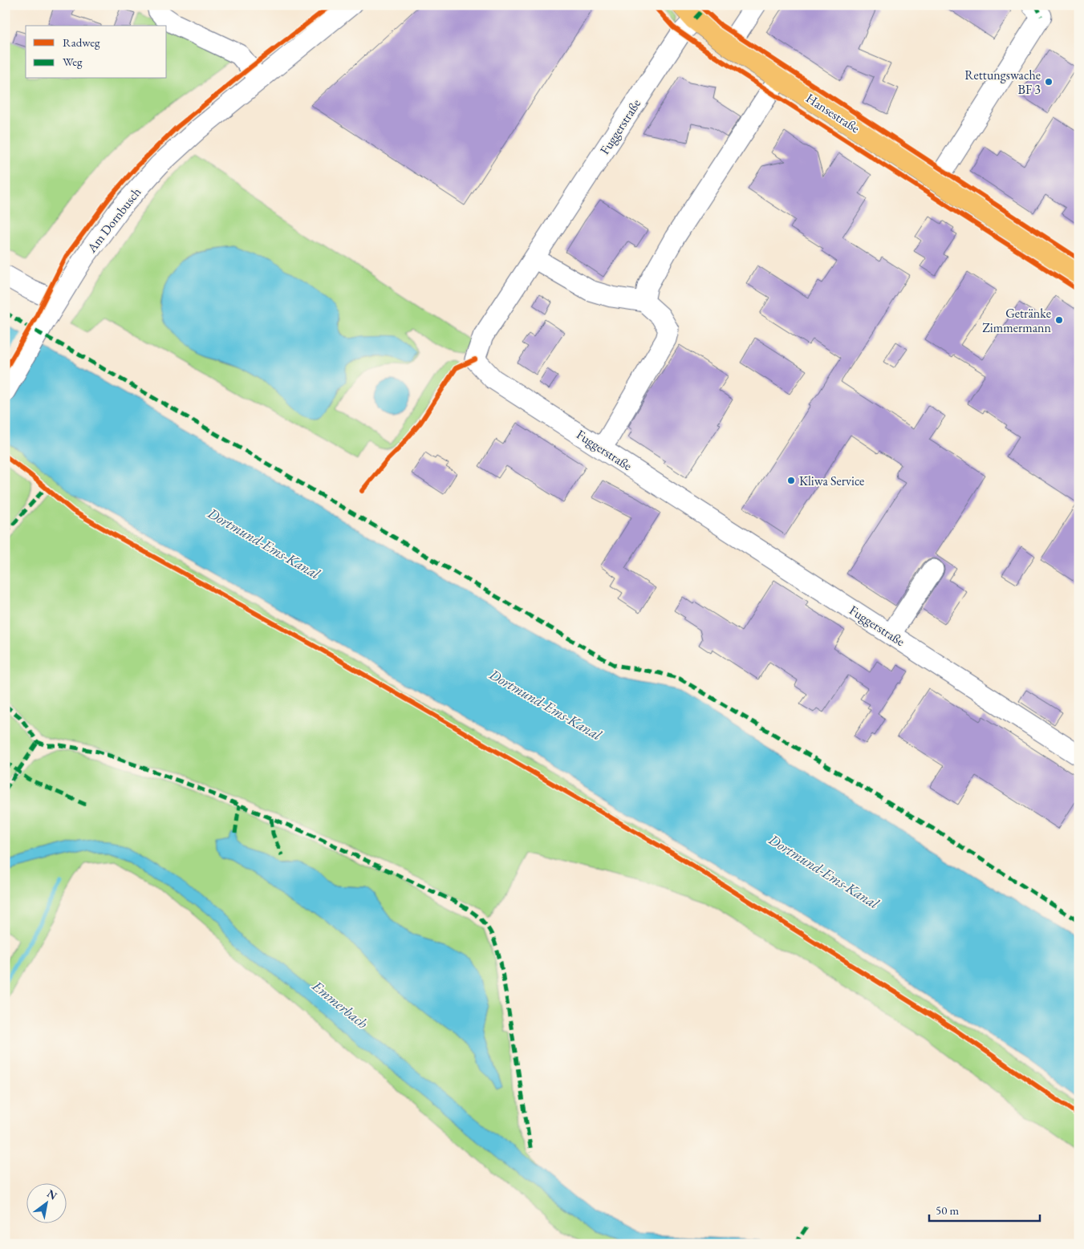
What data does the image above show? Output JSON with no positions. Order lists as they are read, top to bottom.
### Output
{
  "streets": {
    "main road": ["Hansestraße"],
    "street": ["Fuggerstraße", "Am Dornbusch"]
  },
  "crossings": [
    ["Hansestraße", "Fuggerstraße"]
  ],
  "water": ["Dortmund-Ems-Kanal", "Emmerbach"],
  "places": ["Rettungswache BF 3", "Getränke Zimmermann", "Kliwa Service"],
  "legend": ["Radweg", "Weg"],
  "scale_bar": "50 m",
  "north": "top right"
}
